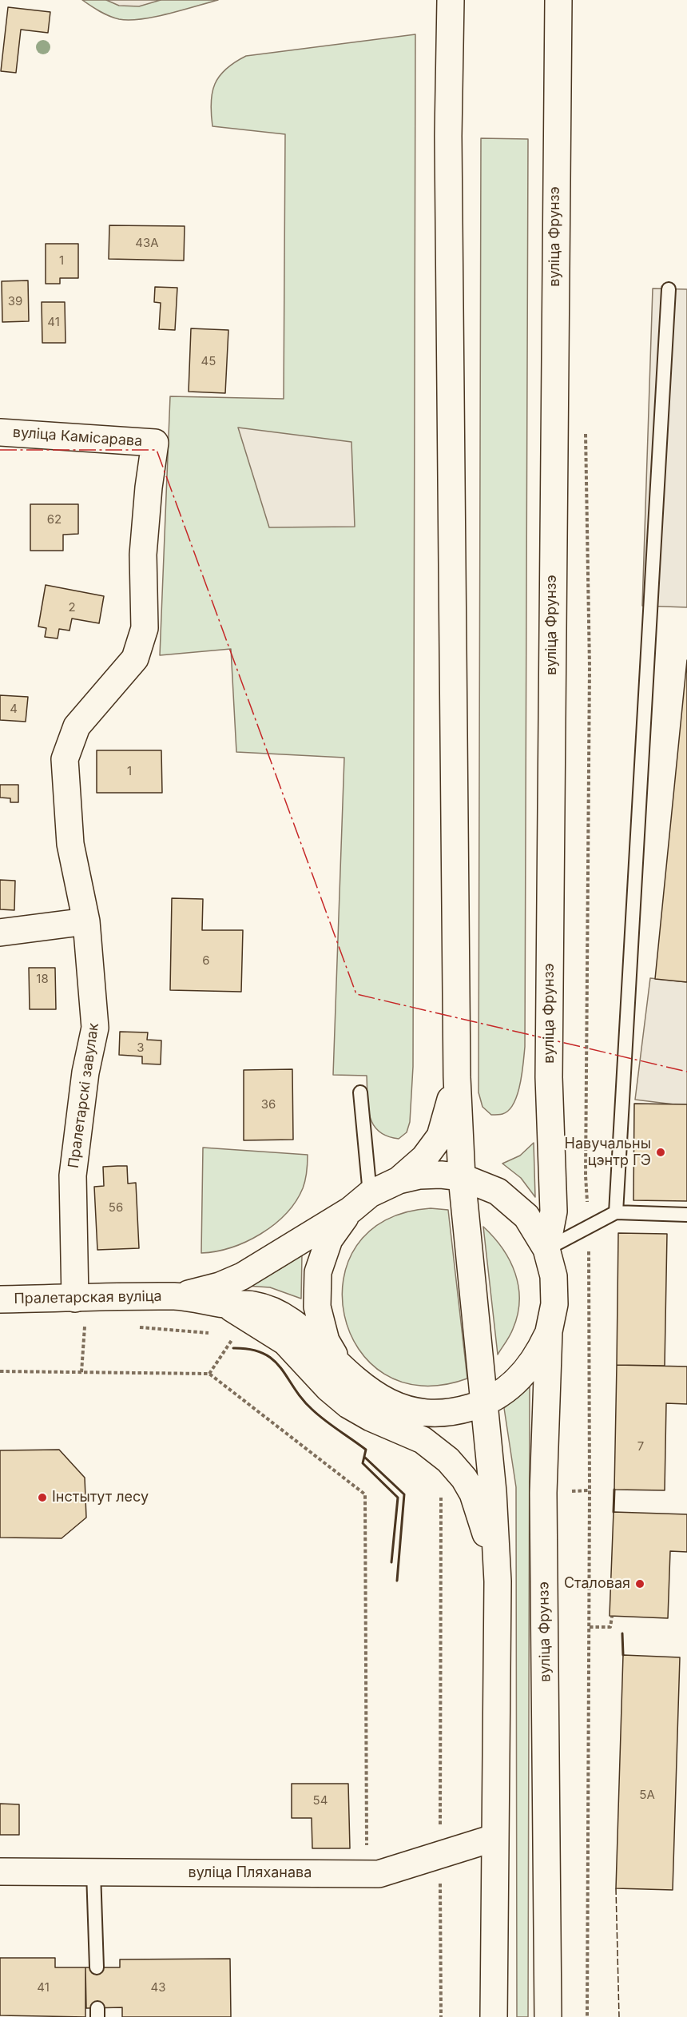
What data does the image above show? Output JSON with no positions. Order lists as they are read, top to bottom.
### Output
{
  "streets": {
    "main road": [
      "вуліца Фрунзэ",
      "вуліца Камісарава",
      "Пралетарскі завулак",
      "Пралетарская вуліца",
      "вуліца Пляханава"
    ]
  },
  "crossings": [
    ["вуліца Фрунзэ", "Пралетарская вуліца"],
    ["вуліца Камісарава", "Пралетарскі завулак"],
    ["Пралетарскі завулак", "Пралетарская вуліца"]
  ],
  "places": ["Навучальны цэнтр ГЭ", "Інстытут лесу", "Сталовая"],
  "house_numbers": [
    "43А",
    "1",
    "39",
    "41",
    "45",
    "62",
    "2",
    "4",
    "1",
    "6",
    "18",
    "3",
    "36",
    "56",
    "7",
    "5А",
    "54",
    "41",
    "43"
  ]
}
